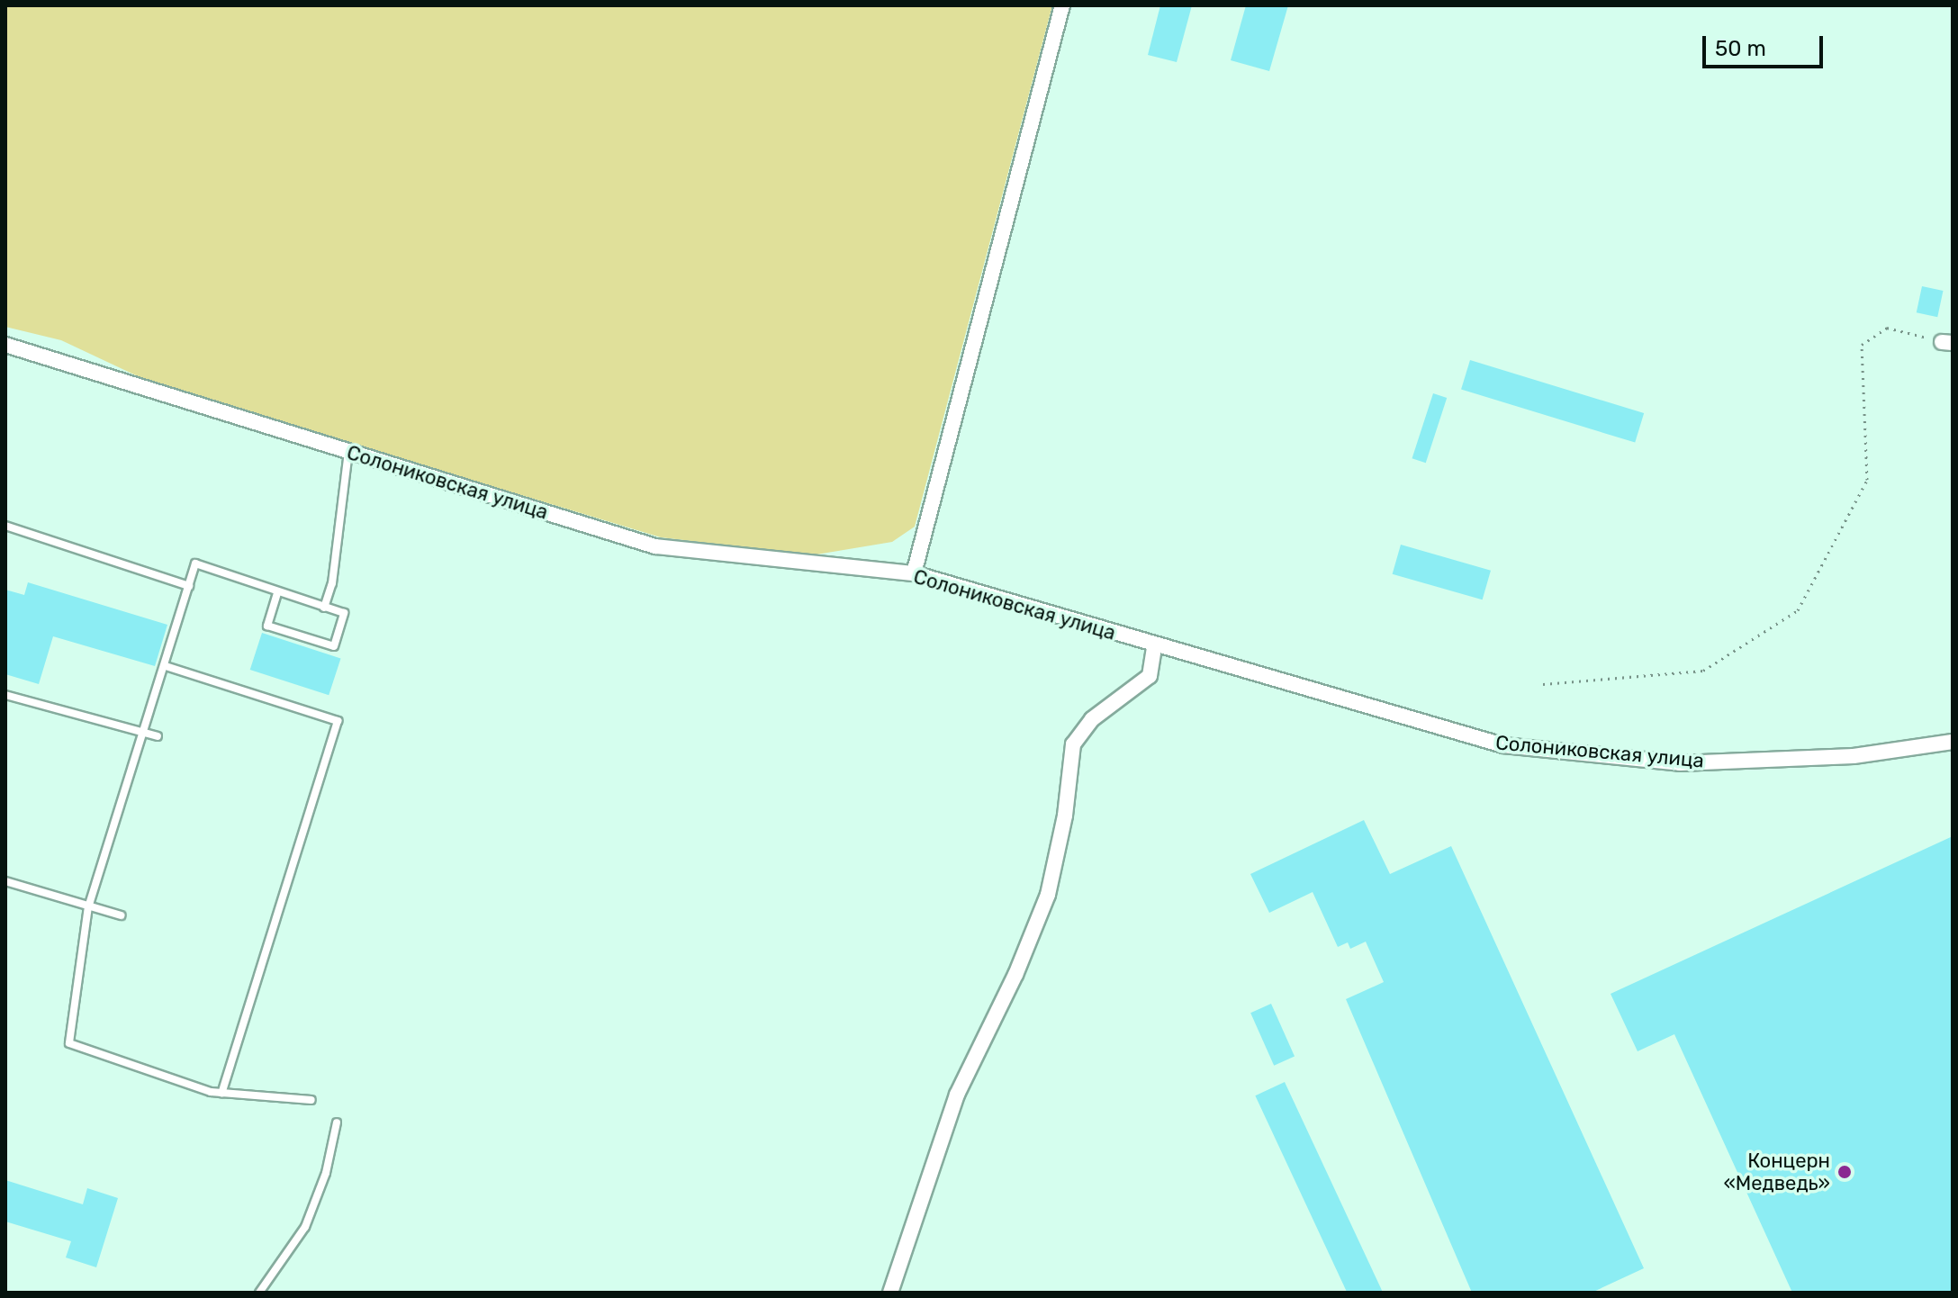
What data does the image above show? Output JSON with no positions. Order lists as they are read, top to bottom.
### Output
{
  "streets": {
    "street": ["Солониковская улица"]
  },
  "places": ["Концерн «Медведь»"],
  "scale_bar": "50 m"
}
